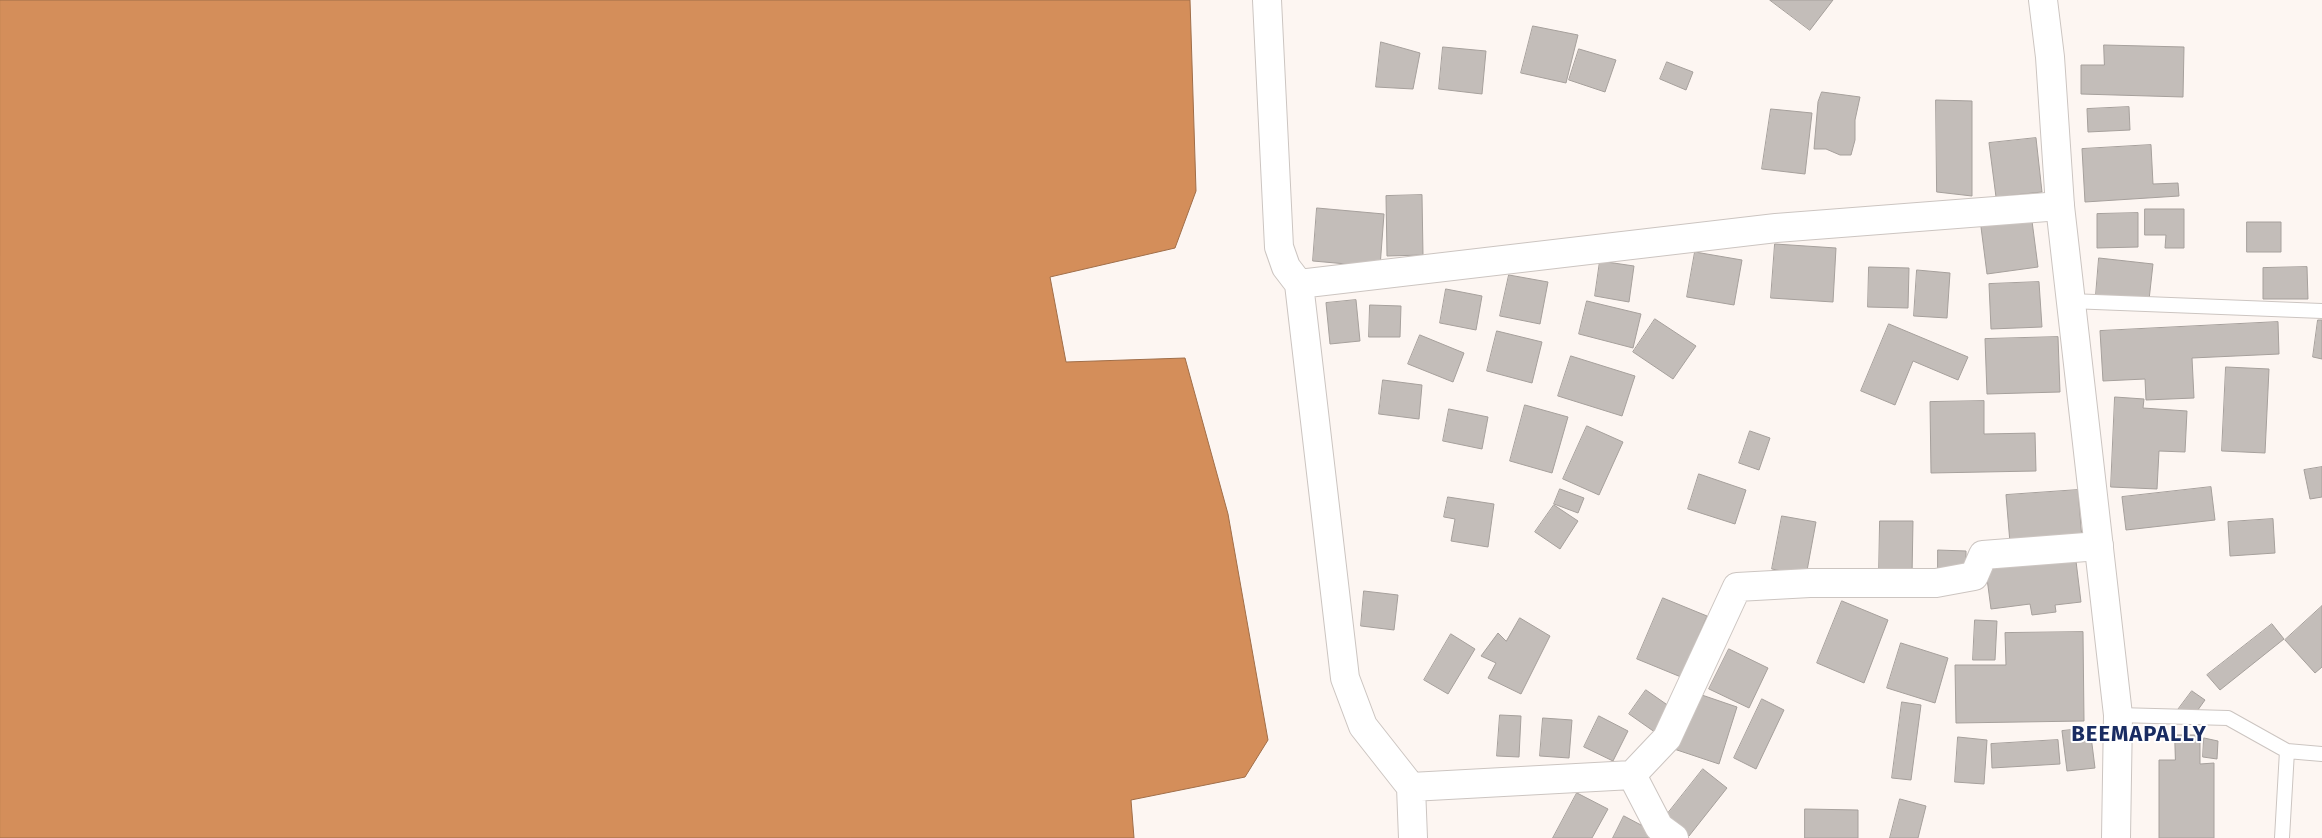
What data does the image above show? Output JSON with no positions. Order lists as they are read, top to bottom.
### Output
{
  "districts": ["BEEMAPALLY"]
}
